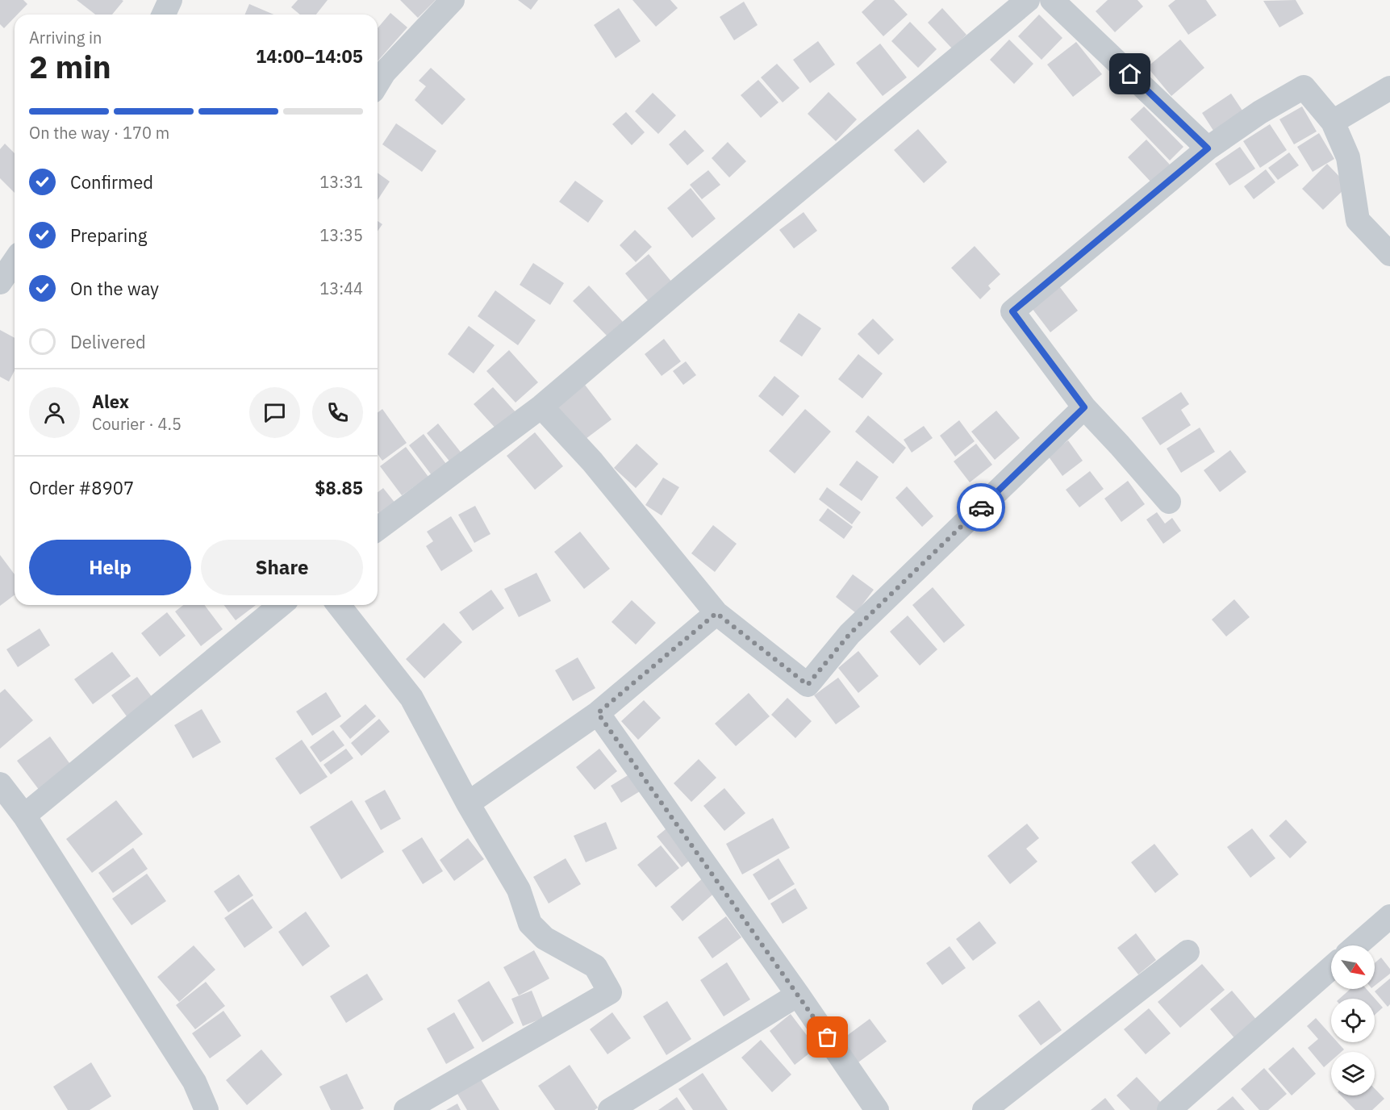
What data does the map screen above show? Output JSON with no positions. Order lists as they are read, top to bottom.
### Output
{
  "north": "bottom right",
  "page": {
    "heading": ["2 min", "Arriving in", "14:00–14:05"],
    "panel": [
      "Alex",
      "Courier · 4.5",
      "Order #8907",
      "$8.85"
    ],
    "bar": "On the way · 170 m",
    "list": [
      ["Confirmed", "13:31"],
      ["Preparing", "13:35"],
      ["On the way", "13:44"],
      "Delivered"
    ],
    "buttons": ["Help", "Share"]
  }
}
